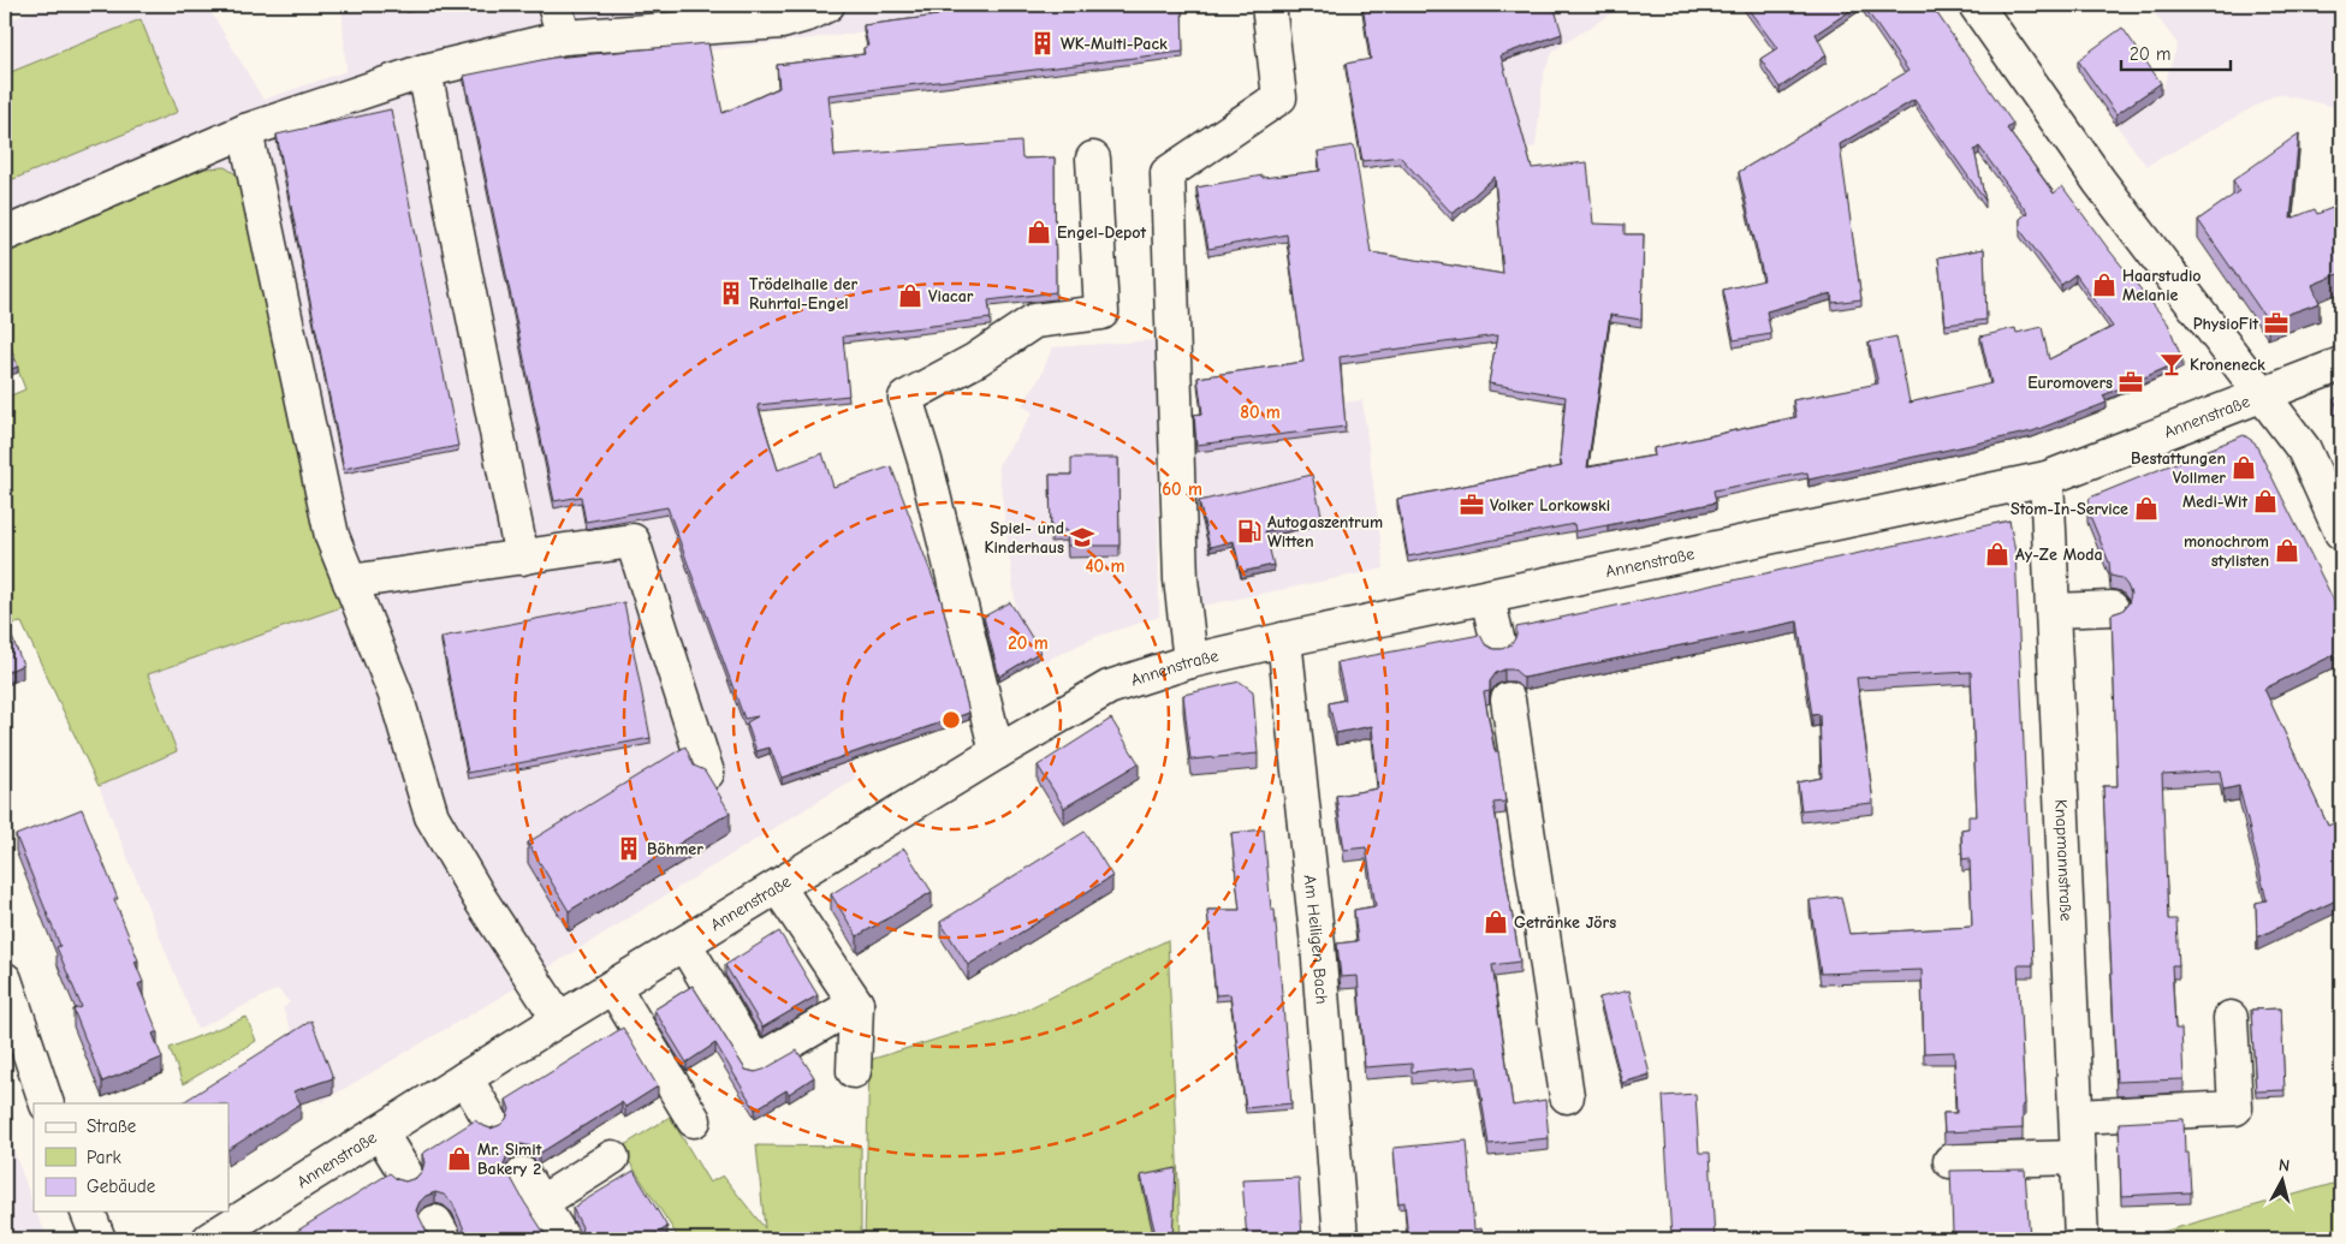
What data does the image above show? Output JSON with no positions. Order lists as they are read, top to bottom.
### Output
{
  "streets": {
    "street": ["Annenstraße", "Knapmannstraße", "Am Heiligen Bach"]
  },
  "crossings": [
    ["Annenstraße", "Knapmannstraße"],
    ["Annenstraße", "Am Heiligen Bach"]
  ],
  "places": {
    "building": ["WK-Multi-Pack", "Trödelhalle der Ruhrtal-Engel", "Böhmer"],
    "shop": [
      "Engel-Depot",
      "Haarstudio Melanie",
      "Viacar",
      "Bestattungen Vollmer",
      "Medi-Wit",
      "Stom-In-Service",
      "monochrom stylisten",
      "Ay-Ze Moda",
      "Getränke Jörs",
      "Mr. Simit Bakery 2"
    ],
    "office": ["PhysioFit", "Euromovers", "Volker Lorkowski"],
    "bar": ["Kroneneck"],
    "fuel station": ["Autogaszentrum Witten"],
    "school or university": ["Spiel- und Kinderhaus"]
  },
  "legend": ["Straße", "Park", "Gebäude"],
  "scale_bar": "20 m",
  "north": "top",
  "rings": [
    "80 m",
    "60 m",
    "40 m",
    "20 m"
  ]
}
